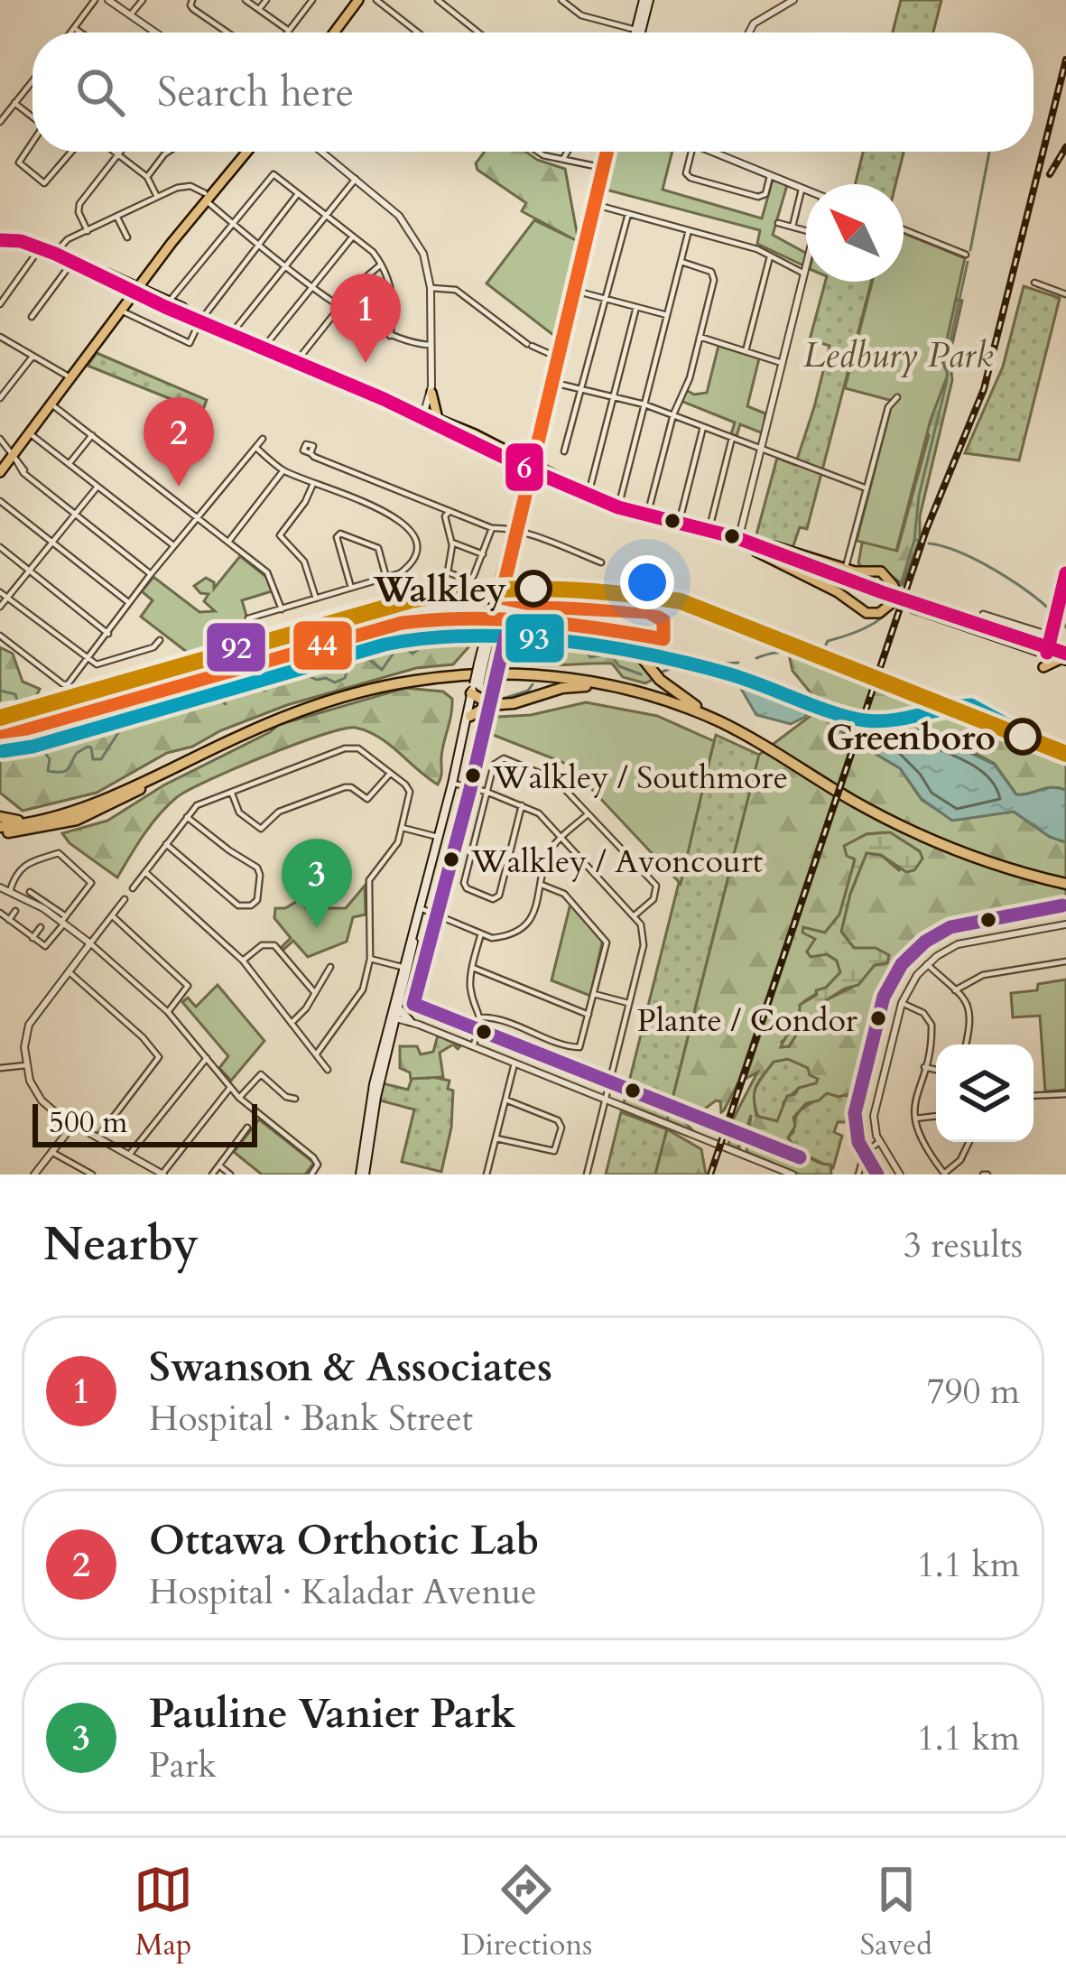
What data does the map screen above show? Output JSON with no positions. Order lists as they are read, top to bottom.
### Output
{
  "parks": ["Ledbury Park"],
  "places": [
    "Walkley",
    "Greenboro",
    "Walkley / Southmore",
    "Walkley / Avoncourt",
    "Plante / Condor"
  ],
  "lines": [
    "transit line 44",
    "transit line 6",
    "transit line 2",
    "transit line 92",
    "transit line 93"
  ],
  "scale_bar": "500 m",
  "north": "top left",
  "page": {
    "search": "Search here",
    "pins": ["1", "2", "3"],
    "scale": "500 m",
    "heading": ["Nearby", "3 results"],
    "list": [
      {
        "mark": "1",
        "name": "Swanson & Associates",
        "note": "Hospital · Bank Street",
        "value": "790 m"
      },
      {
        "mark": "2",
        "name": "Ottawa Orthotic Lab",
        "note": "Hospital · Kaladar Avenue",
        "value": "1.1 km"
      },
      {
        "mark": "3",
        "name": "Pauline Vanier Park",
        "note": "Park",
        "value": "1.1 km"
      }
    ],
    "nav": ["Map", "Directions", "Saved"]
  }
}
